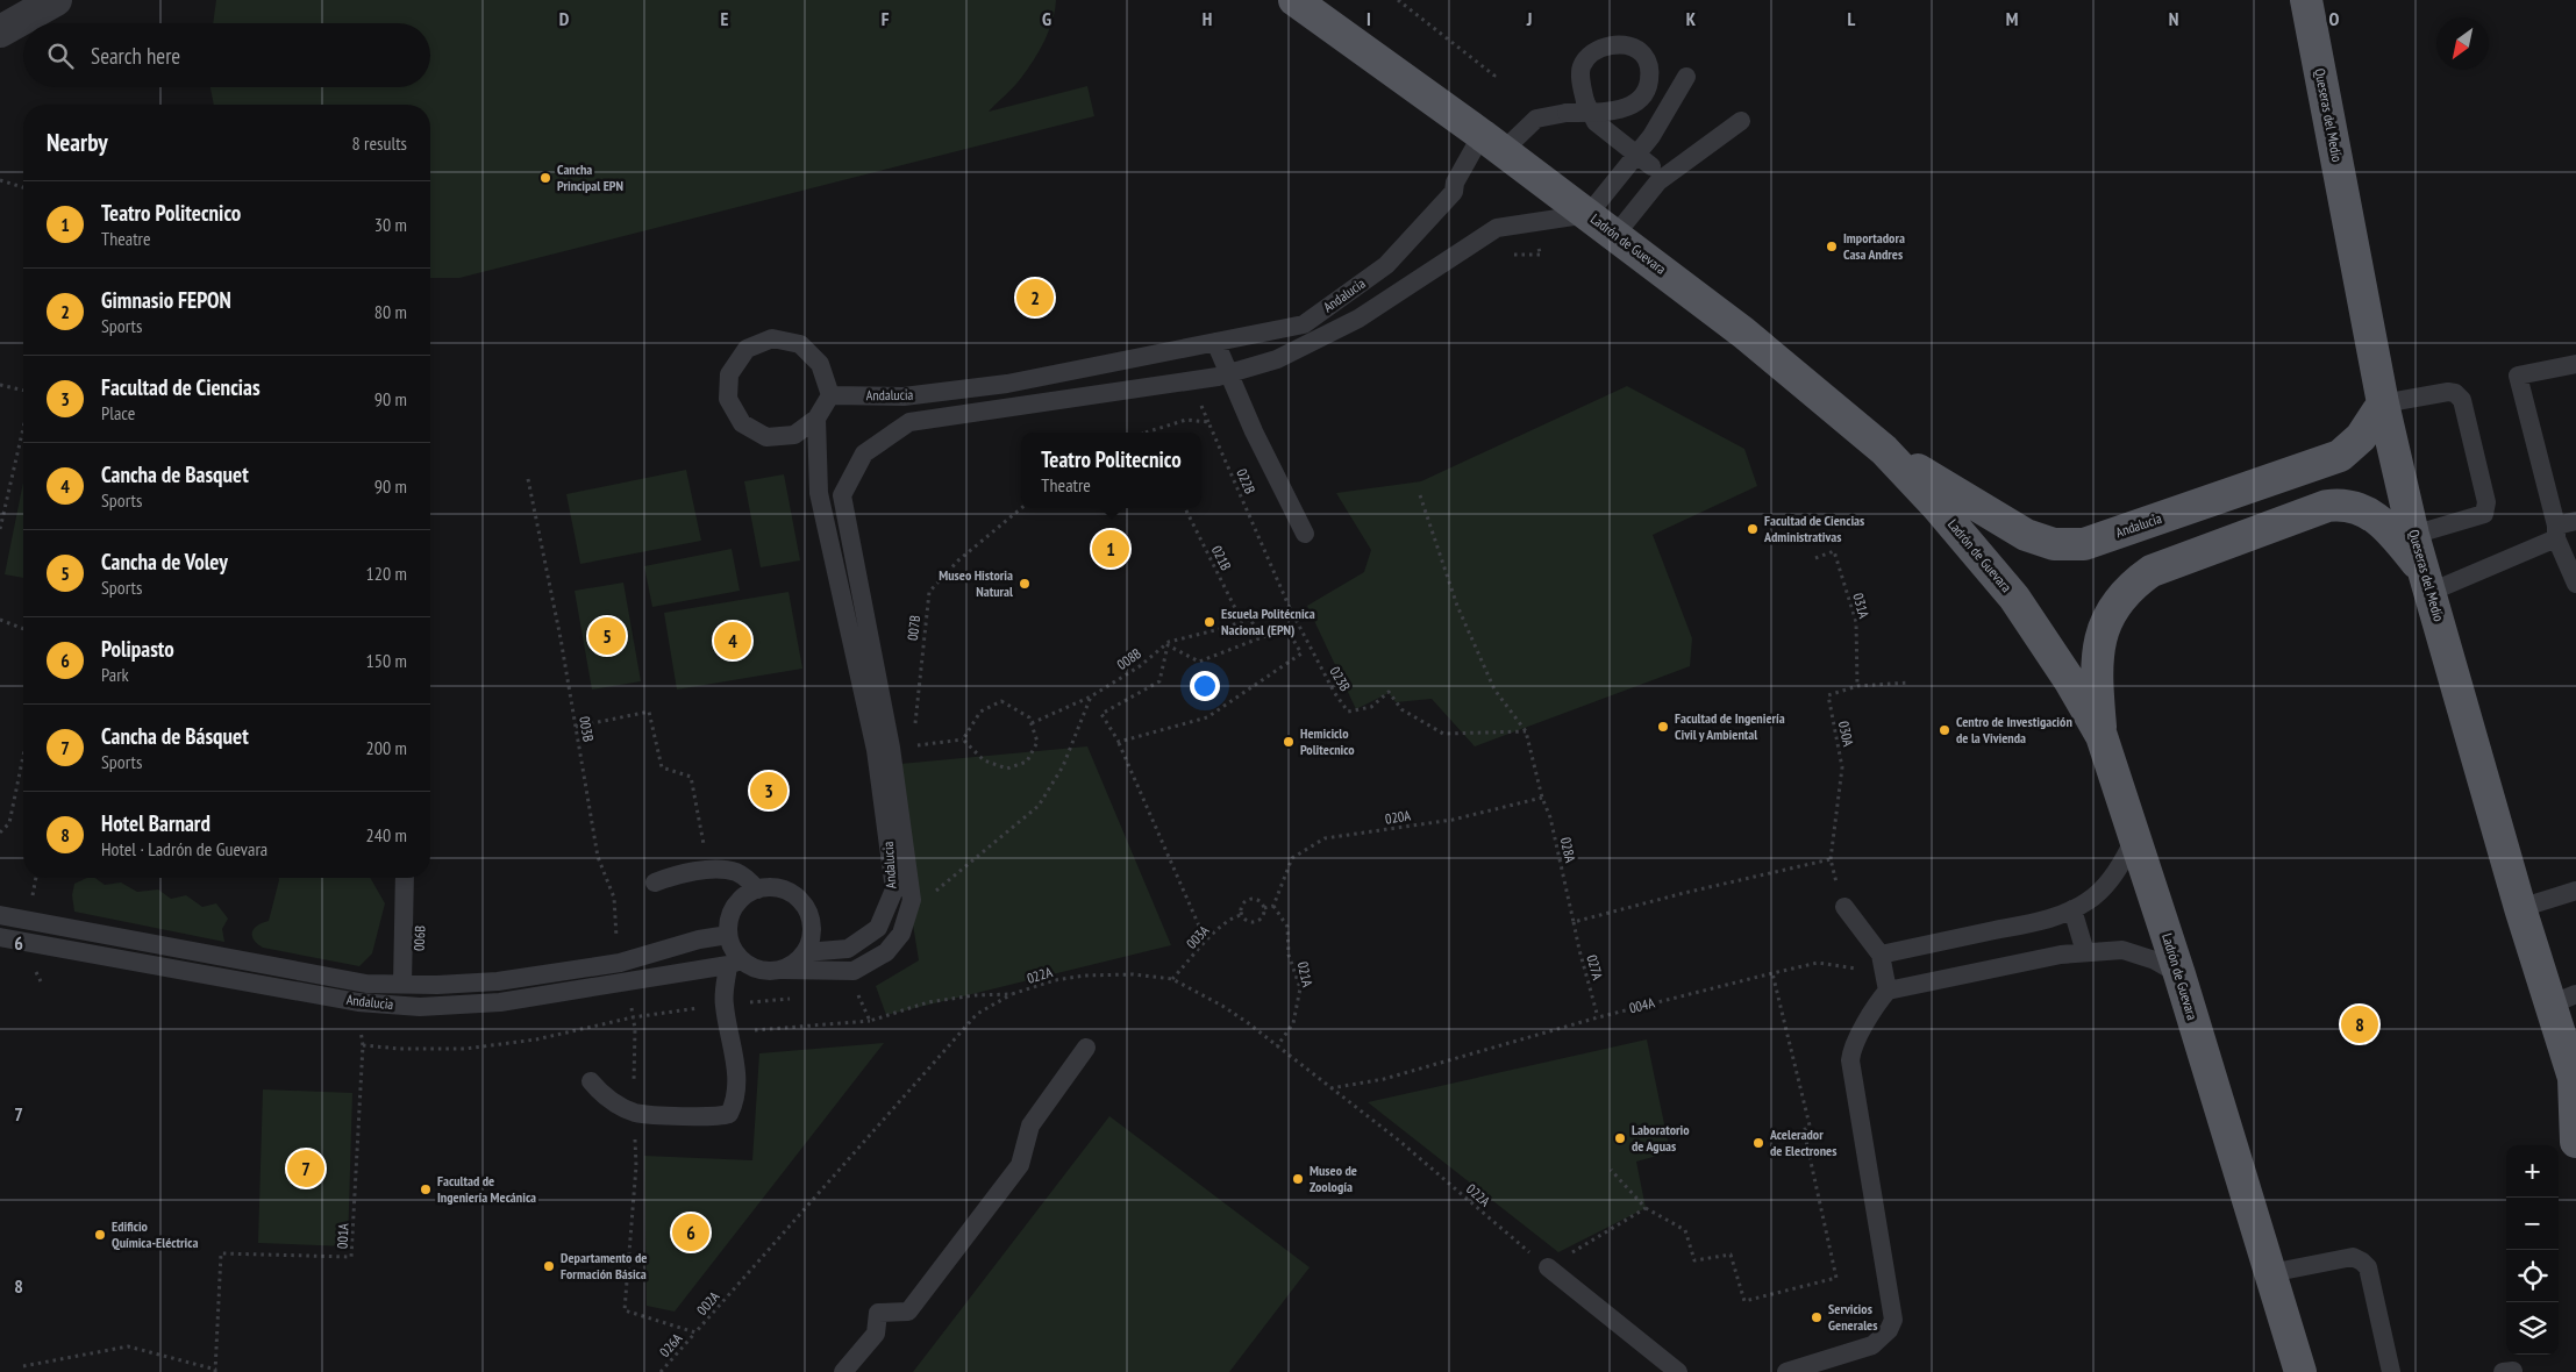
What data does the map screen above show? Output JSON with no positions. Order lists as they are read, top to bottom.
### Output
{
  "streets": {
    "main road": ["Queseras del Medio", "Ladrón de Guevara", "Andalucia"],
    "path": [
      "022B",
      "021B",
      "031A",
      "007B",
      "008B",
      "023B",
      "003B",
      "030A",
      "020A",
      "028A",
      "003A",
      "027A",
      "021A",
      "022A",
      "004A",
      "001A",
      "002A",
      "026A"
    ]
  },
  "crossings": [
    ["Queseras del Medio", "Andalucia"],
    ["Ladrón de Guevara", "Andalucia"],
    ["Andalucia", "003B"],
    ["Andalucia", "001A"],
    ["Andalucia", "002A"],
    ["022B", "023B"],
    ["021B", "008B"],
    ["031A", "030A"],
    ["023B", "028A"],
    ["020A", "028A"],
    ["020A", "021A"],
    ["028A", "027A"],
    ["003A", "022A"],
    ["027A", "004A"],
    ["021A", "022A"],
    ["022A", "004A"],
    ["022A", "002A"],
    ["002A", "026A"]
  ],
  "places": [
    "Cancha Principal EPN",
    "Importadora Casa Andres",
    "Facultad de Ciencias Administrativas",
    "Museo Historia Natural",
    "Escuela Politécnica Nacional (EPN)",
    "Facultad de Ingeniería Civil y Ambiental",
    "Centro de Investigación de la Vivienda",
    "Hemiciclo Politecnico",
    "Laboratorio de Aguas",
    "Acelerador de Electrones",
    "Museo de Zoología",
    "Facultad de Ingeniería Mecánica",
    "Edificio Química-Eléctrica",
    "Departamento de Formación Básica",
    "Servicios Generales"
  ],
  "north": "bottom left",
  "page": {
    "search": "Search here",
    "heading": ["Nearby", "8 results"],
    "list": [
      {
        "mark": "1",
        "name": "Teatro Politecnico",
        "note": "Theatre",
        "value": "30 m"
      },
      {
        "mark": "2",
        "name": "Gimnasio FEPON",
        "note": "Sports",
        "value": "80 m"
      },
      {
        "mark": "3",
        "name": "Facultad de Ciencias",
        "note": "Place",
        "value": "90 m"
      },
      {
        "mark": "4",
        "name": "Cancha de Basquet",
        "note": "Sports",
        "value": "90 m"
      },
      {
        "mark": "5",
        "name": "Cancha de Voley",
        "note": "Sports",
        "value": "120 m"
      },
      {
        "mark": "6",
        "name": "Polipasto",
        "note": "Park",
        "value": "150 m"
      },
      {
        "mark": "7",
        "name": "Cancha de Básquet",
        "note": "Sports",
        "value": "200 m"
      },
      {
        "mark": "8",
        "name": "Hotel Barnard",
        "note": "Hotel · Ladrón de Guevara",
        "value": "240 m"
      }
    ],
    "pins": [
      "2",
      "1",
      "5",
      "4",
      "3",
      "8",
      "7",
      "6"
    ],
    "popup": ["Teatro Politecnico", "Theatre"],
    "map_buttons": ["+", "−"]
  },
  "grid": {
    "columns": [
      "D",
      "E",
      "F",
      "G",
      "H",
      "I",
      "J",
      "K",
      "L",
      "M",
      "N",
      "O"
    ],
    "rows": ["6", "7", "8"]
  }
}
